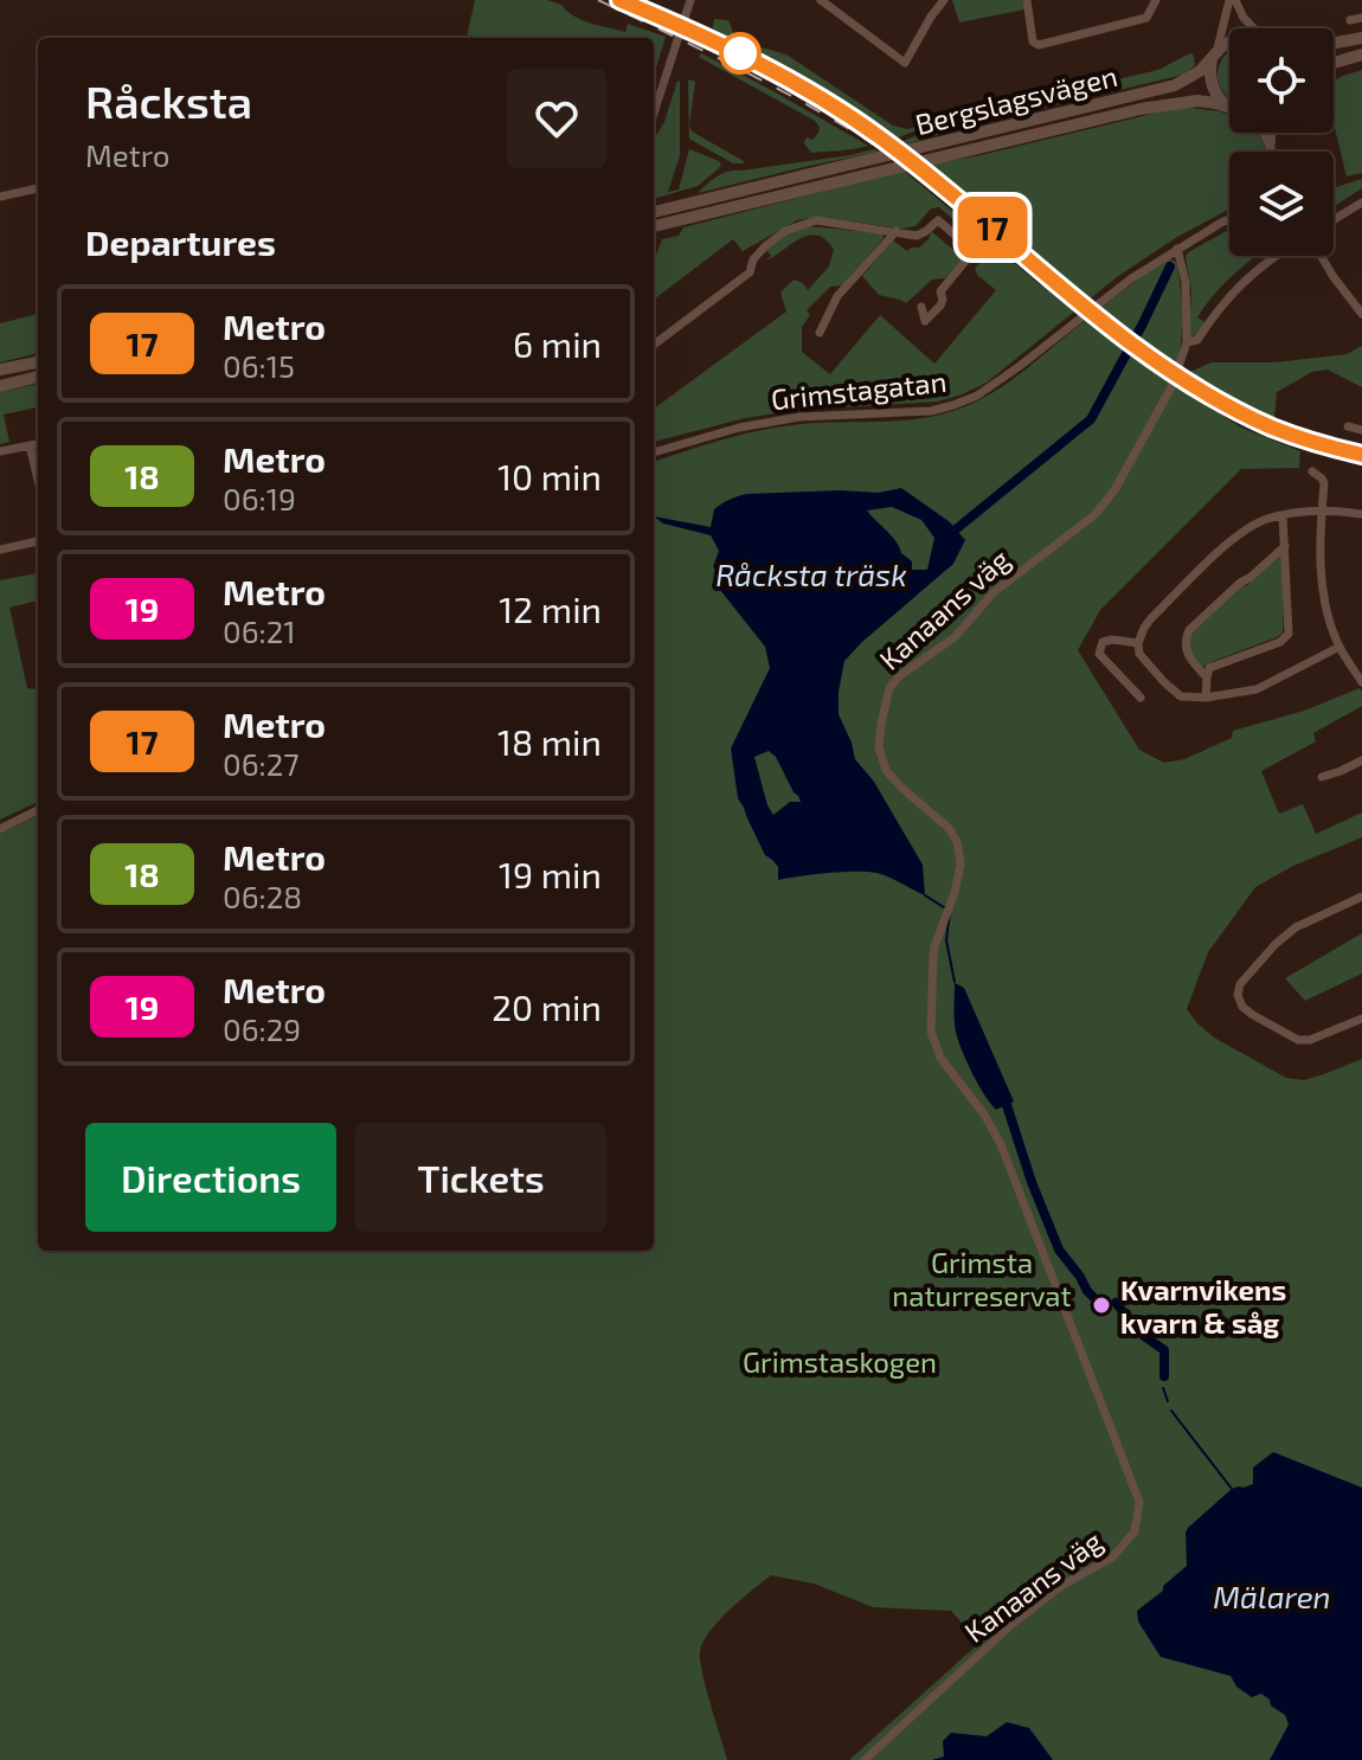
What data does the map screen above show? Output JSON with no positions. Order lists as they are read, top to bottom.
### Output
{
  "streets": {
    "main road": ["Bergslagsvägen"],
    "street": ["Grimstagatan", "Kanaans väg"]
  },
  "crossings": [
    ["Grimstagatan", "Kanaans väg"]
  ],
  "water": ["Råcksta träsk", "Mälaren"],
  "parks": ["Grimsta naturreservat", "Grimstaskogen"],
  "places": ["Kvarnvikens kvarn & såg"],
  "lines": ["metro line 17"],
  "page": {
    "on_map": "17",
    "heading": [
      ["Råcksta", "Metro"],
      "Departures"
    ],
    "list": [
      {
        "mark": "17",
        "name": "Metro",
        "note": "06:15",
        "value": "6 min"
      },
      {
        "mark": "18",
        "name": "Metro",
        "note": "06:19",
        "value": "10 min"
      },
      {
        "mark": "19",
        "name": "Metro",
        "note": "06:21",
        "value": "12 min"
      },
      {
        "mark": "17",
        "name": "Metro",
        "note": "06:27",
        "value": "18 min"
      },
      {
        "mark": "18",
        "name": "Metro",
        "note": "06:28",
        "value": "19 min"
      },
      {
        "mark": "19",
        "name": "Metro",
        "note": "06:29",
        "value": "20 min"
      }
    ],
    "buttons": ["Directions", "Tickets"]
  }
}
